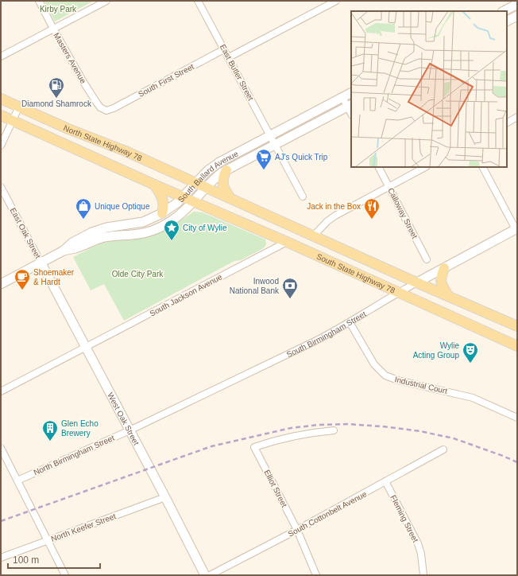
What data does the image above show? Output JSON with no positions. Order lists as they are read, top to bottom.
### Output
{
  "streets": {
    "main road": [
      "North State Highway 78",
      "South Ballard Avenue",
      "South State Highway 78",
      "South Birmingham Street",
      "West Oak Street"
    ],
    "street": [
      "Masters Avenue",
      "East Butler Street",
      "South First Street",
      "Calloway Street",
      "East Oak Street",
      "South Jackson Avenue",
      "Industrial Court",
      "North Birmingham Street",
      "Elliot Street",
      "South Cottonbelt Avenue",
      "Fleming Street",
      "North Keefer Street"
    ]
  },
  "crossings": [
    ["Masters Avenue", "South First Street"],
    ["East Butler Street", "South First Street"],
    ["East Butler Street", "South Ballard Avenue"],
    ["North State Highway 78", "South Ballard Avenue"],
    ["North State Highway 78", "South State Highway 78"],
    ["South Ballard Avenue", "East Oak Street"],
    ["South Ballard Avenue", "South State Highway 78"],
    ["South Ballard Avenue", "West Oak Street"],
    ["East Oak Street", "West Oak Street"],
    ["South State Highway 78", "South Jackson Avenue"],
    ["South State Highway 78", "South Birmingham Street"],
    ["South Jackson Avenue", "West Oak Street"],
    ["South Birmingham Street", "Industrial Court"],
    ["South Birmingham Street", "West Oak Street"],
    ["South Birmingham Street", "North Birmingham Street"],
    ["West Oak Street", "North Birmingham Street"],
    ["West Oak Street", "North Keefer Street"],
    ["Elliot Street", "South Cottonbelt Avenue"],
    ["South Cottonbelt Avenue", "Fleming Street"]
  ],
  "parks": ["Kirby Park", "Olde City Park"],
  "places": {
    "fuel station": ["Diamond Shamrock"],
    "supermarket": ["AJ's Quick Trip"],
    "shop": ["Unique Optique"],
    "restaurant": ["Jack in the Box"],
    "place": ["City of Wylie"],
    "cafe": ["Shoemaker & Hardt"],
    "bank": ["Inwood National Bank"],
    "theatre": ["Wylie Acting Group"],
    "building": ["Glen Echo Brewery"]
  },
  "scale_bar": "100 m"
}
